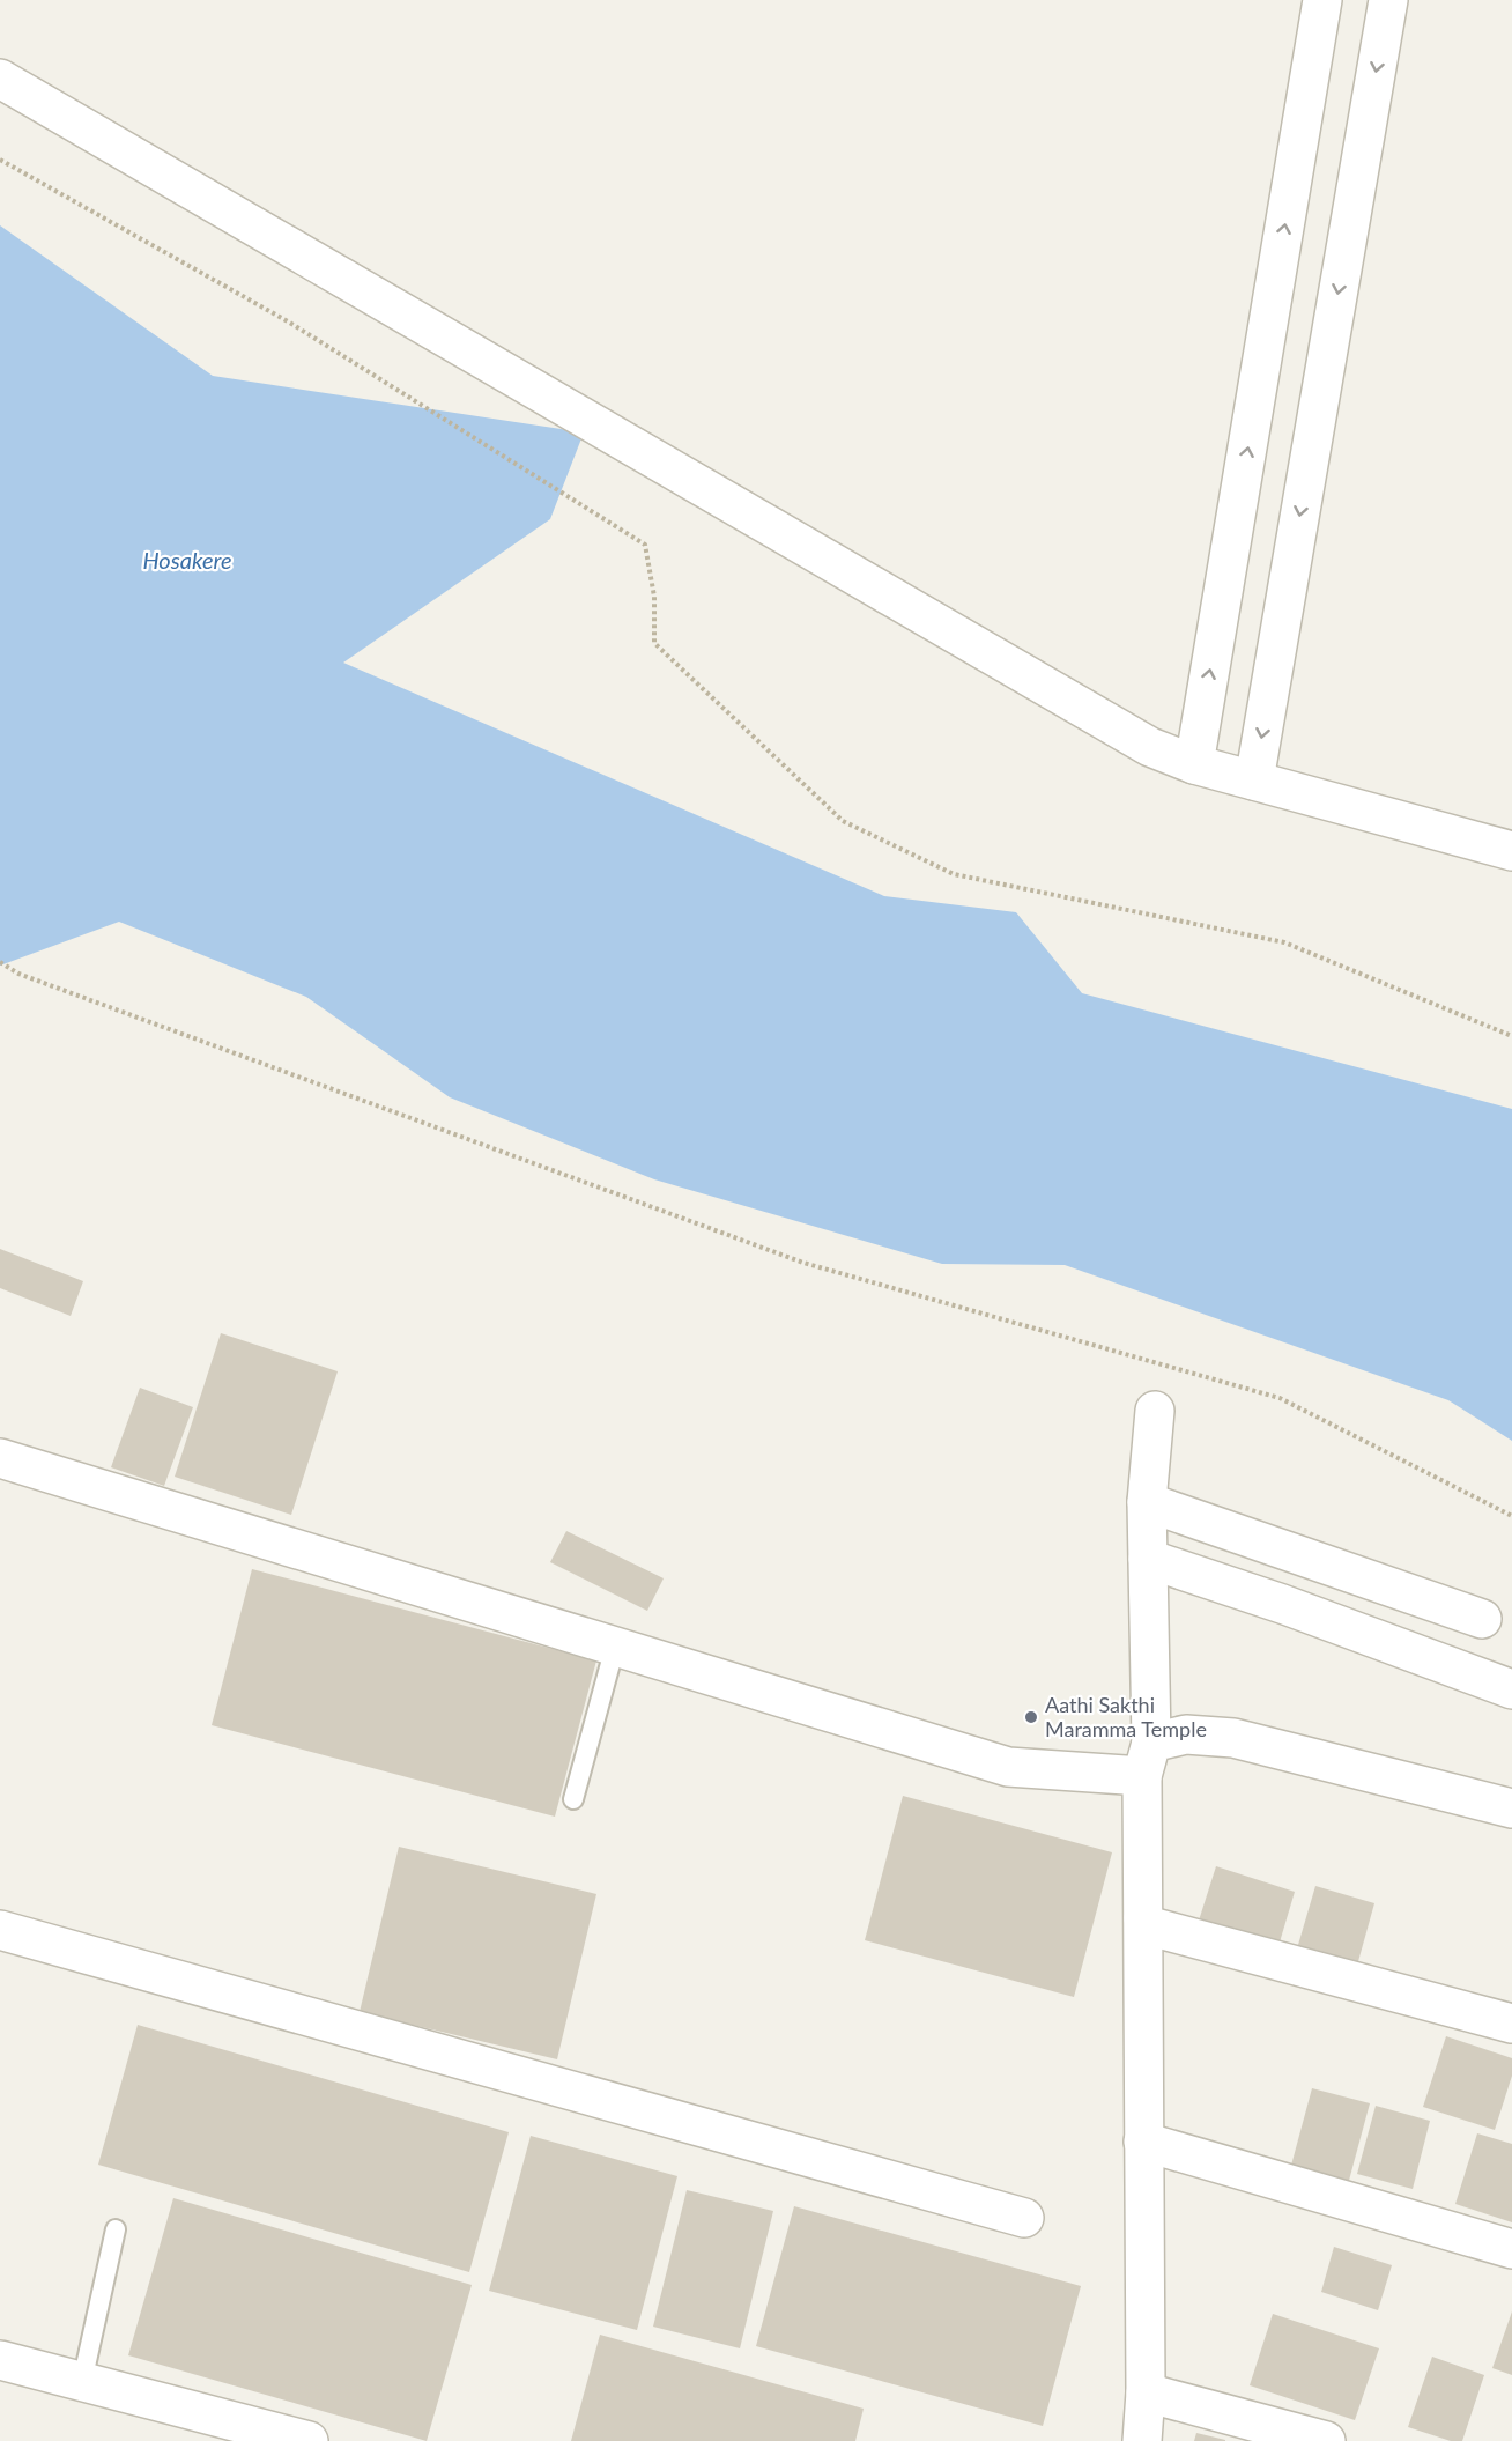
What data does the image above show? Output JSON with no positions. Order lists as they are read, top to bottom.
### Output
{
  "water": ["Hosakere"],
  "places": ["Aathi Sakthi Maramma Temple"]
}
